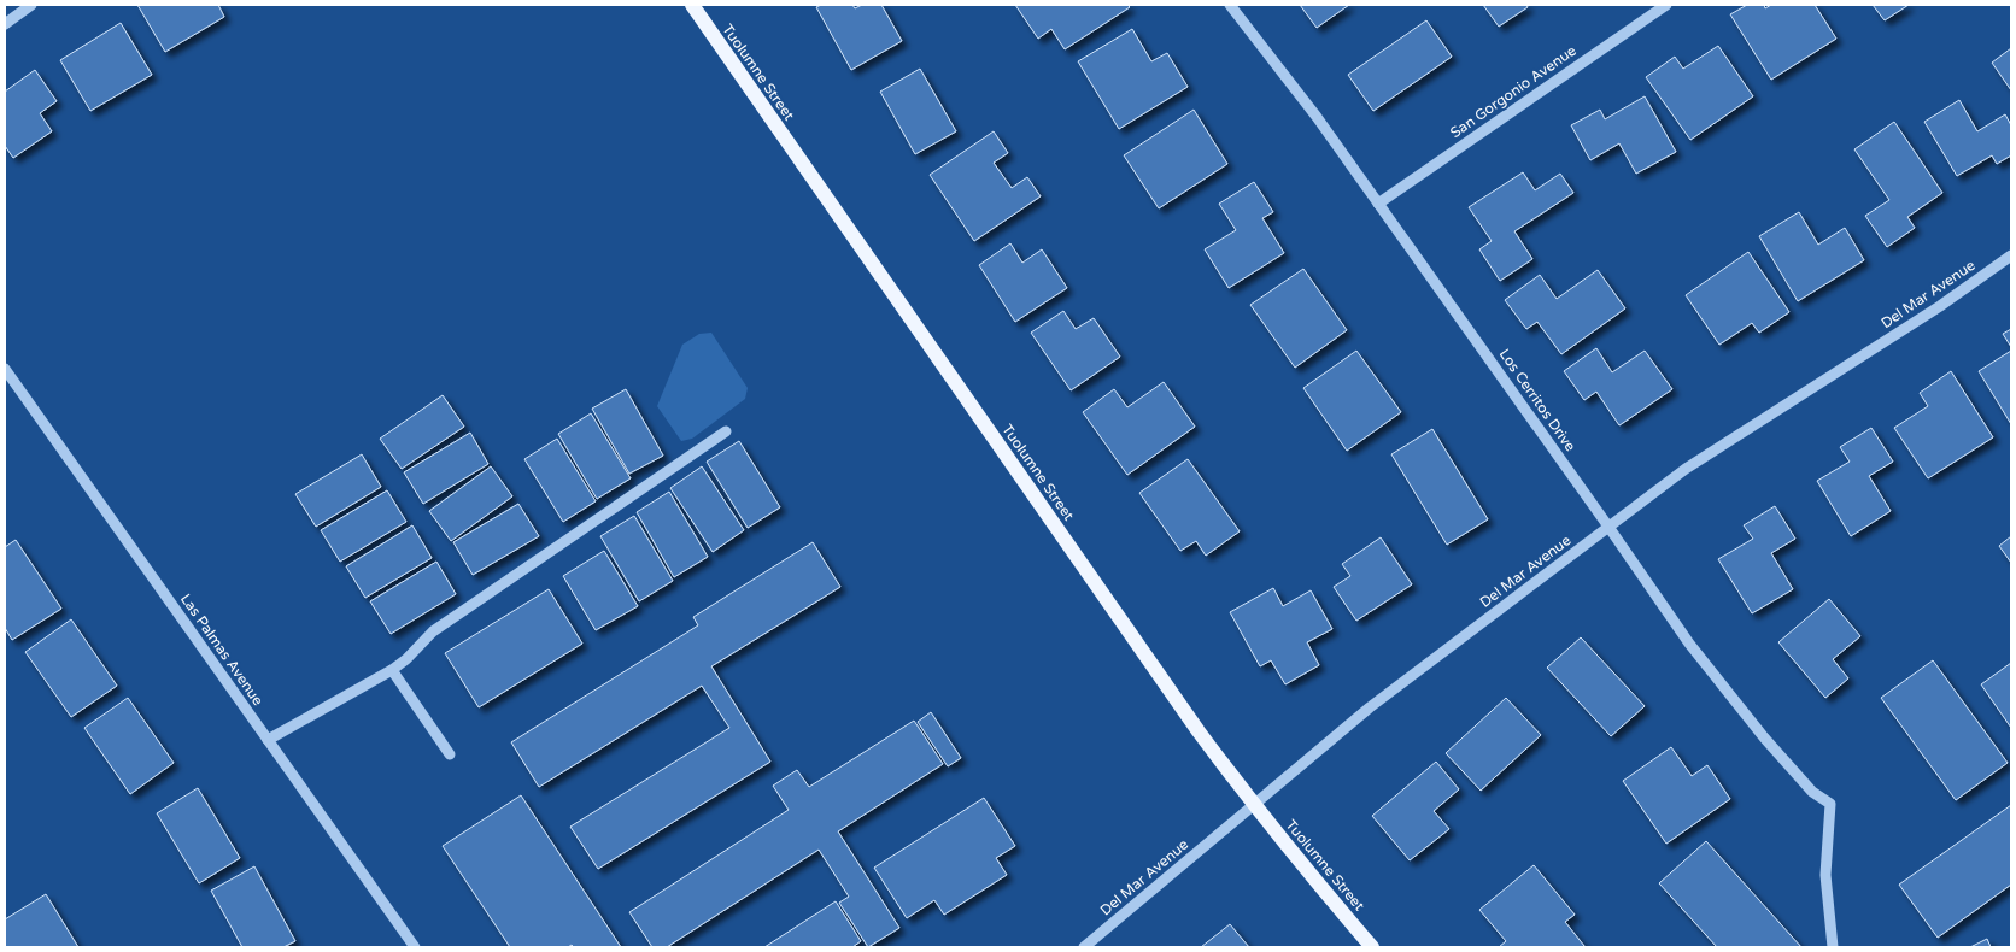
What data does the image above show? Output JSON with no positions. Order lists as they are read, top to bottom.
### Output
{
  "streets": {
    "main road": ["Tuolumne Street"],
    "street": [
      "San Gorgonio Avenue",
      "Del Mar Avenue",
      "Los Cerritos Drive",
      "Las Palmas Avenue"
    ]
  },
  "crossings": [
    ["Tuolumne Street", "Del Mar Avenue"],
    ["San Gorgonio Avenue", "Los Cerritos Drive"],
    ["Del Mar Avenue", "Los Cerritos Drive"]
  ]
}
